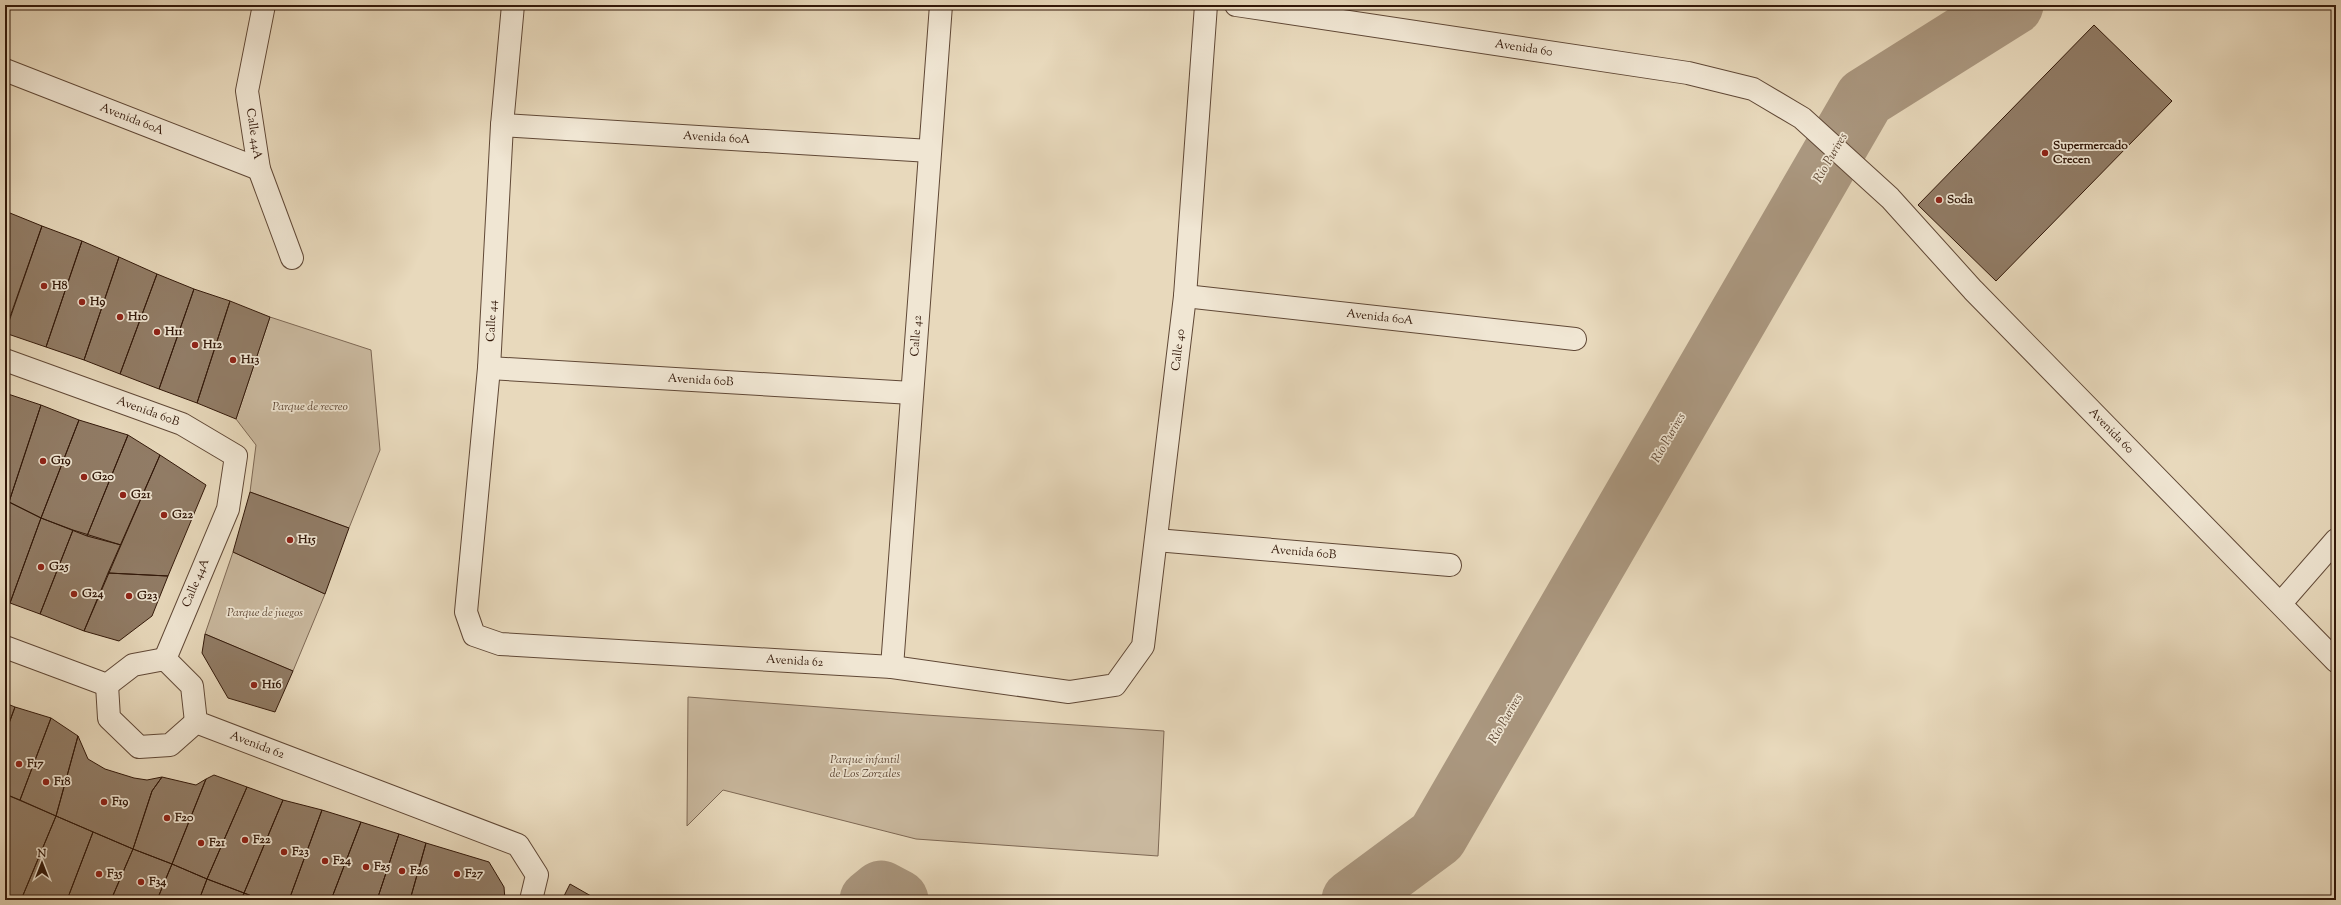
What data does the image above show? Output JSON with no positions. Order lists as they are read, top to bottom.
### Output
{
  "streets": {
    "street": [
      "Avenida 60",
      "Avenida 60A",
      "Calle 44A",
      "Calle 44",
      "Calle 42",
      "Calle 40",
      "Avenida 60B",
      "Avenida 62"
    ]
  },
  "crossings": [
    ["Avenida 60A", "Calle 44A"],
    ["Avenida 60A", "Calle 44"],
    ["Avenida 60A", "Calle 42"],
    ["Avenida 60A", "Calle 40"],
    ["Calle 44A", "Avenida 60B"],
    ["Calle 44A", "Avenida 62"],
    ["Calle 44", "Avenida 60B"],
    ["Calle 44", "Avenida 62"],
    ["Calle 42", "Avenida 60B"],
    ["Calle 42", "Avenida 62"],
    ["Calle 40", "Avenida 60B"],
    ["Calle 40", "Avenida 62"]
  ],
  "water": ["Río Purires"],
  "parks": ["Parque de recreo", "Parque de juegos", "Parque infantil de Los Zorzales"],
  "places": [
    "Supermercado Crecen",
    "Soda",
    "H8",
    "H9",
    "H10",
    "H11",
    "H12",
    "H13",
    "G19",
    "G20",
    "G21",
    "G22",
    "H15",
    "G25",
    "G24",
    "G23",
    "H16",
    "F17",
    "F18",
    "F19",
    "F20",
    "F22",
    "F21",
    "F23",
    "F24",
    "F25",
    "F26",
    "F35",
    "F27",
    "F34"
  ],
  "north": "top"
}
